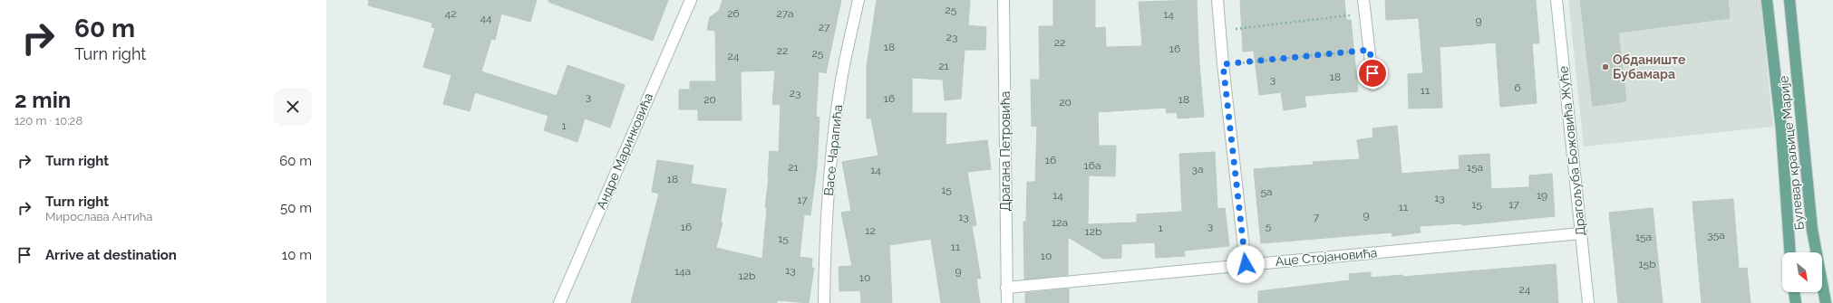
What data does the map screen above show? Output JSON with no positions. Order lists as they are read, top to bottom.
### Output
{
  "streets": {
    "main road": ["Булевар краљице Марије"],
    "street": [
      "Васе Чарапића",
      "Андре Маринковића",
      "Драгана Петровића",
      "Драгољуба Божовића Жуће",
      "Аце Стојановића"
    ]
  },
  "crossings": [
    ["Драгана Петровића", "Аце Стојановића"],
    ["Драгољуба Божовића Жуће", "Аце Стојановића"]
  ],
  "places": ["Обданиште Бубамара"],
  "house_numbers": [
    "25",
    "42",
    "26",
    "27a",
    "14",
    "44",
    "9",
    "27",
    "23",
    "22",
    "18",
    "16",
    "22",
    "25",
    "24",
    "21",
    "18",
    "3",
    "6",
    "11",
    "23",
    "3",
    "16",
    "20",
    "18",
    "20",
    "1",
    "16",
    "16a",
    "21",
    "15a",
    "3a",
    "14",
    "18",
    "15",
    "5a",
    "14",
    "19",
    "13",
    "17",
    "15",
    "17",
    "11",
    "9",
    "13",
    "7",
    "12a",
    "3",
    "5",
    "16",
    "1",
    "12",
    "12b",
    "35a",
    "15a",
    "15",
    "11",
    "10",
    "15b",
    "13",
    "14a",
    "9",
    "12b",
    "10",
    "24"
  ],
  "north": "bottom right",
  "page": {
    "turn": ["60 m", "Turn right"],
    "heading": ["2 min", "120 m · 10:28"],
    "list": [
      {
        "name": "Turn right",
        "value": "60 m"
      },
      {
        "name": "Turn right",
        "note": "Мирослава Антића",
        "value": "50 m"
      },
      {
        "name": "Arrive at destination",
        "value": "10 m"
      }
    ]
  }
}
